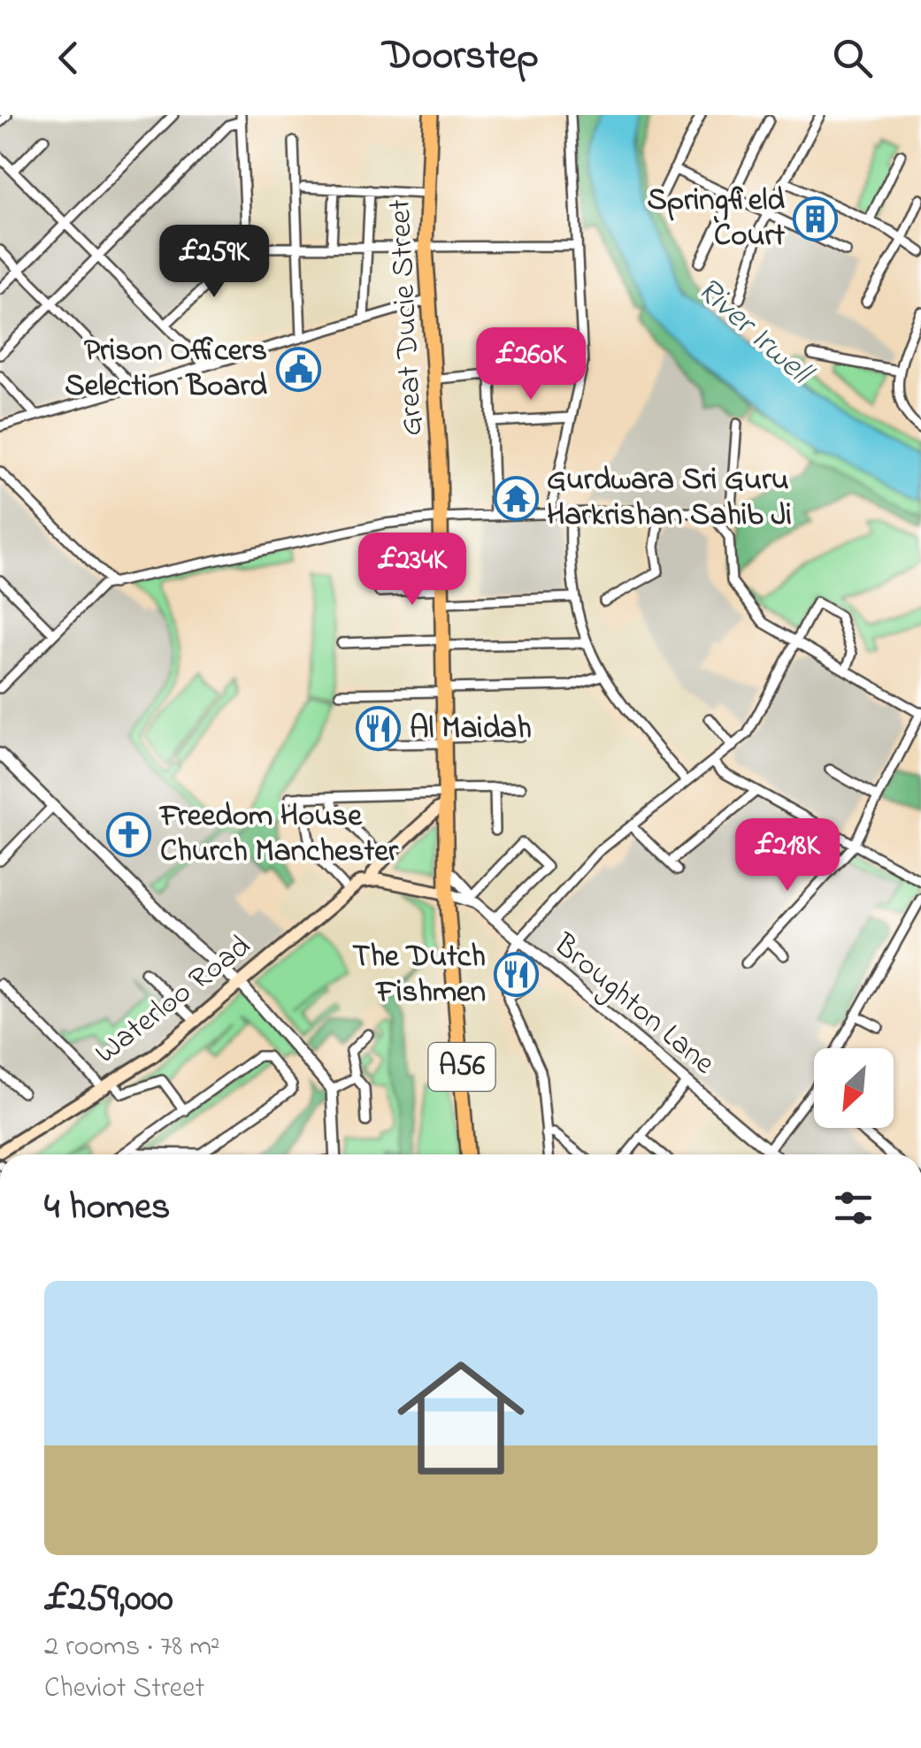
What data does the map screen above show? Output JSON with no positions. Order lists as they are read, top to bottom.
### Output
{
  "streets": {
    "highway": ["Great Ducie Street", "A56"],
    "main road": ["Waterloo Road"],
    "street": ["Broughton Lane"]
  },
  "crossings": [
    ["Great Ducie Street", "A56"],
    ["Broughton Lane", "A56"]
  ],
  "water": ["River Irwell"],
  "places": {
    "building": ["Springfield Court"],
    "public building": ["Prison Officers Selection Board"],
    "temple": ["Gurdwara Sri Guru Harkrishan Sahib Ji"],
    "restaurant": ["Al Maidah", "The Dutch Fishmen"],
    "church": ["Freedom House Church Manchester"]
  },
  "north": "bottom left",
  "page": {
    "header": "Doorstep",
    "price": [
      "£259K",
      "£260K",
      "£234K",
      "£218K"
    ],
    "heading": "4 homes",
    "list": [
      {
        "name": "£259,000",
        "note": "2 rooms · 78 m² · Cheviot Street"
      }
    ]
  }
}
